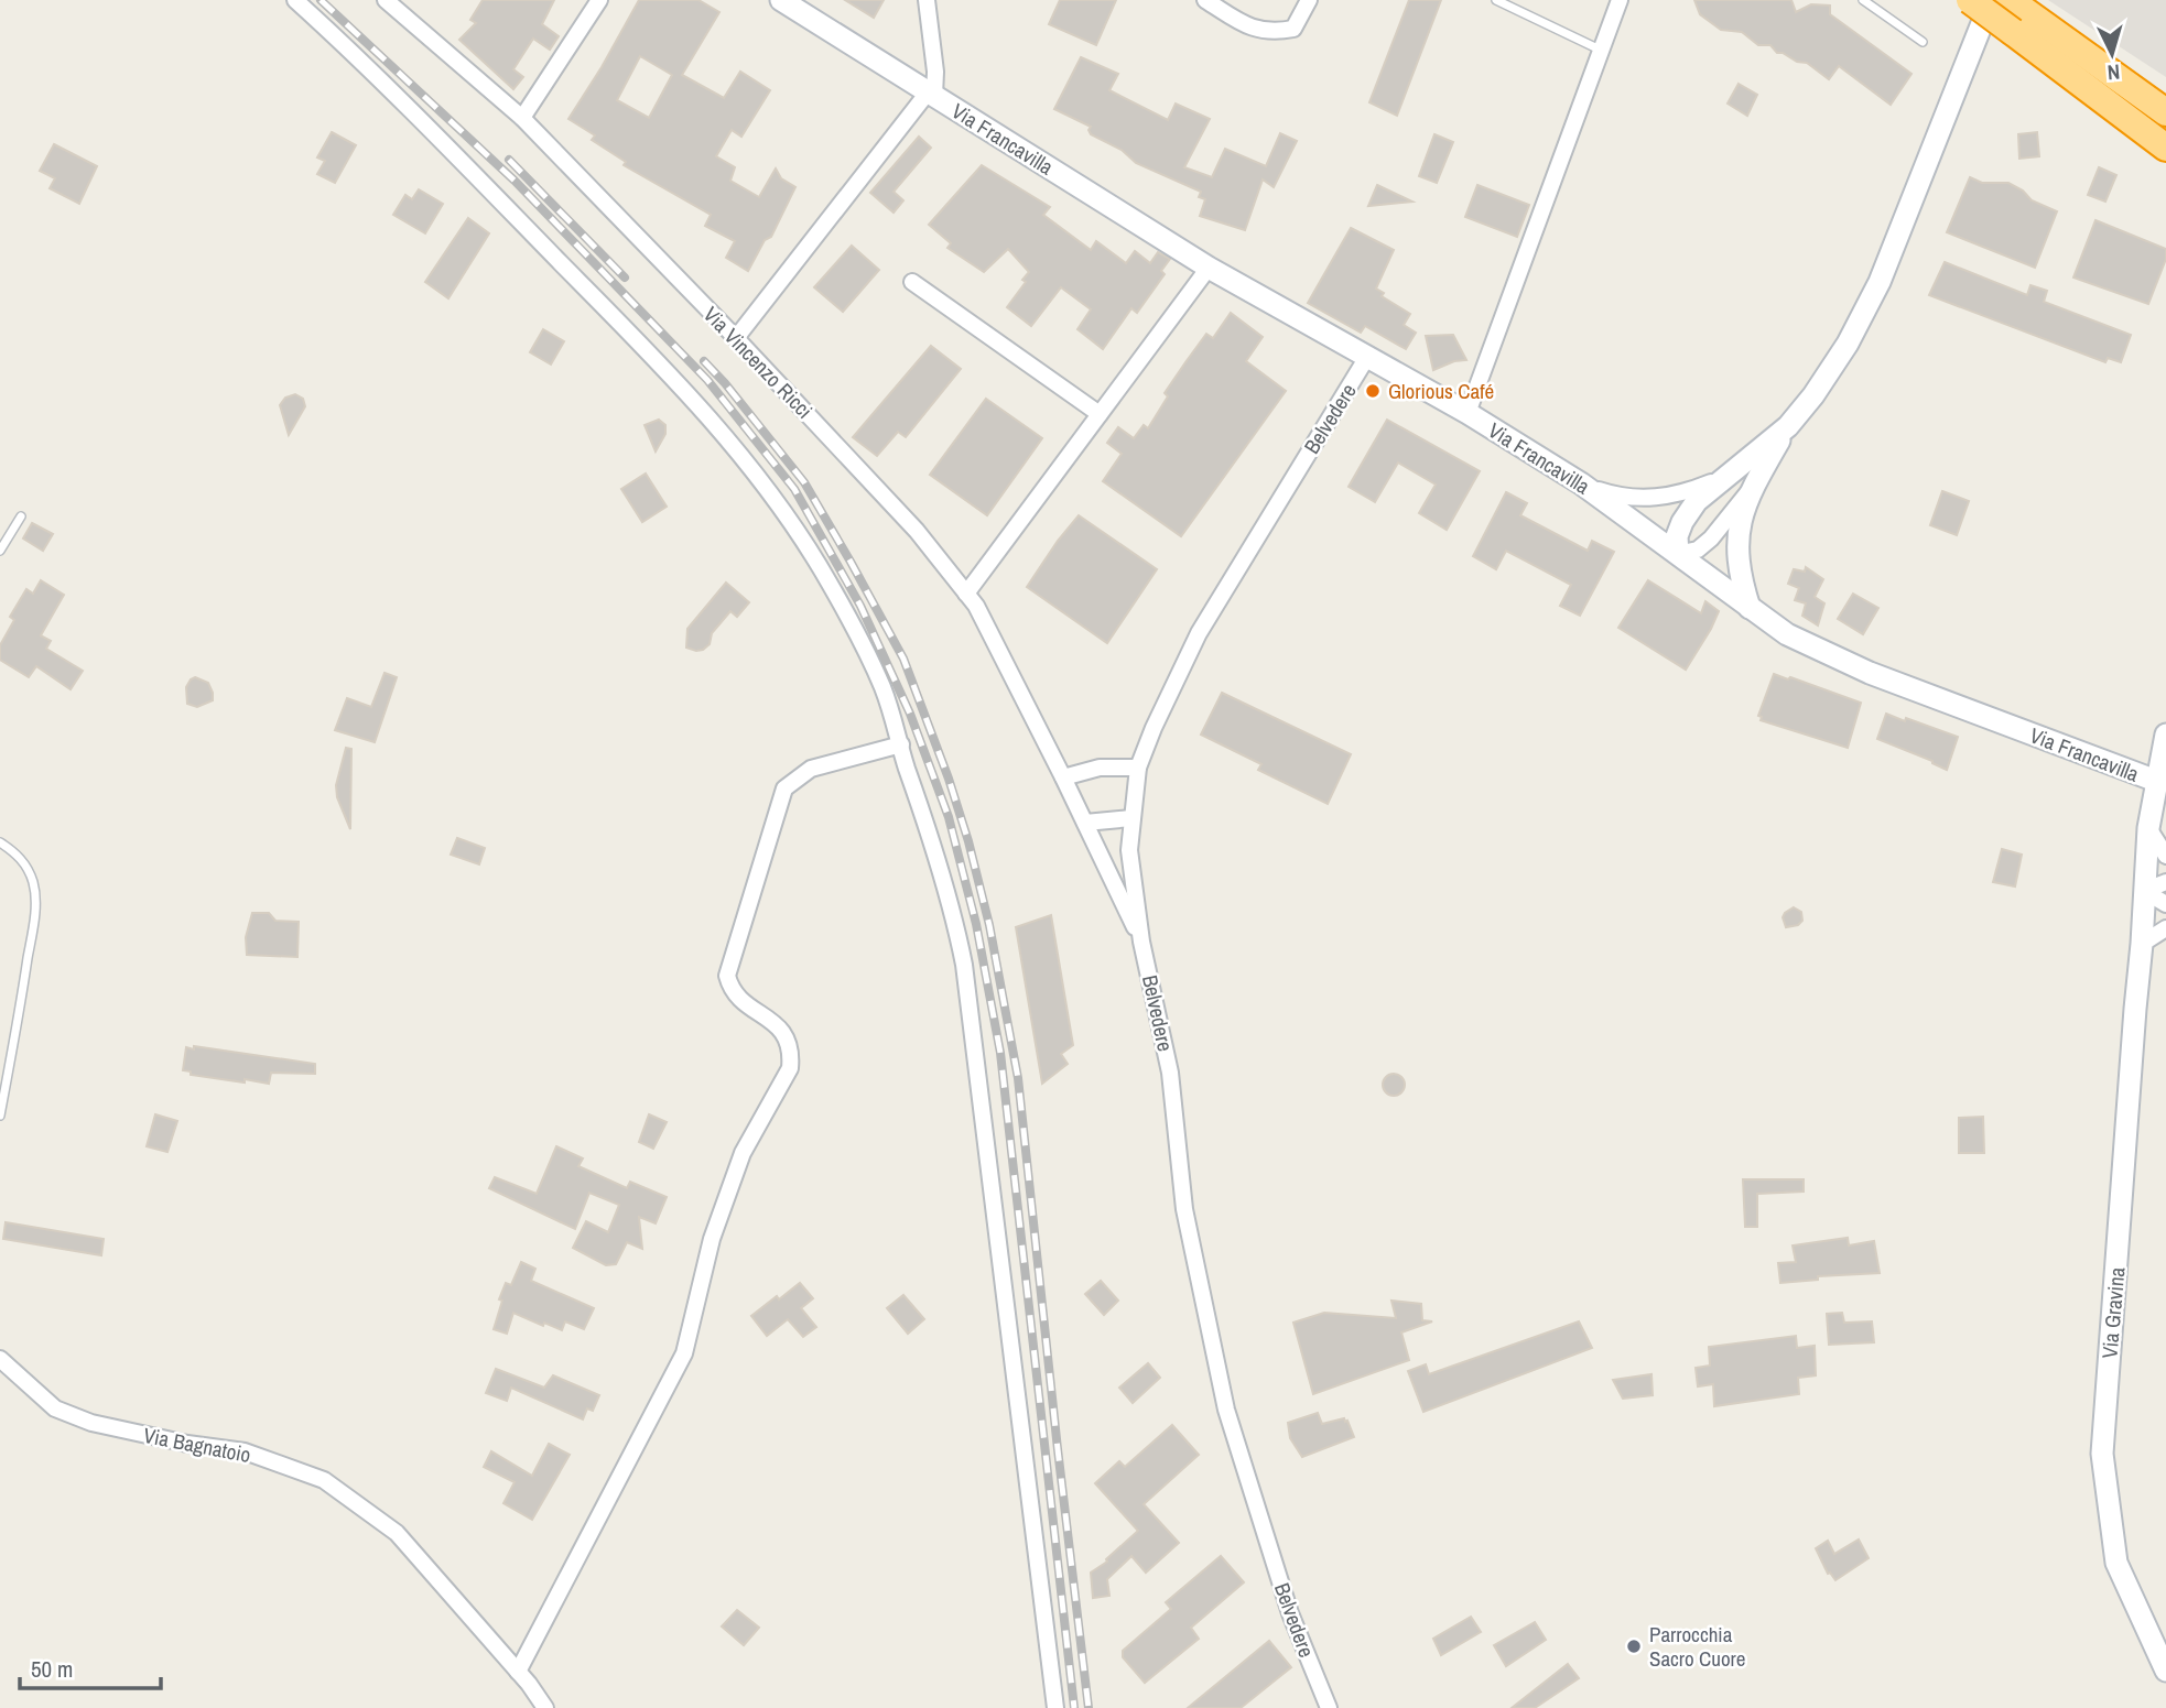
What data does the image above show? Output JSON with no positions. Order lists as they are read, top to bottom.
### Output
{
  "streets": {
    "main road": ["Via Francavilla", "Via Gravina"],
    "street": ["Via Vincenzo Ricci", "Belvedere", "Via Bagnatoio"]
  },
  "crossings": [
    ["Via Francavilla", "Belvedere"],
    ["Via Francavilla", "Via Gravina"],
    ["Via Vincenzo Ricci", "Belvedere"]
  ],
  "places": ["Glorious Café", "Parrocchia Sacro Cuore"],
  "scale_bar": "50 m",
  "north": "bottom"
}
